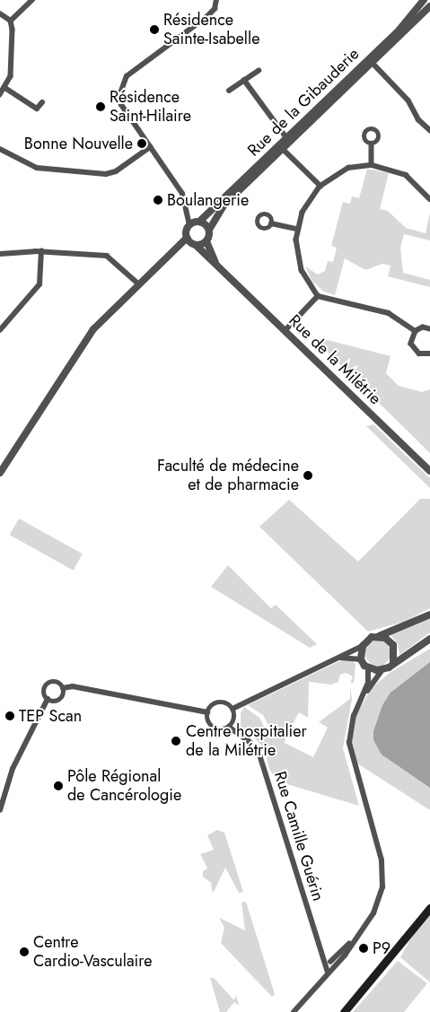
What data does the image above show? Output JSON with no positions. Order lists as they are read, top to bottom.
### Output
{
  "streets": {
    "street": ["Rue de la Gibauderie", "Rue de la Milétrie", "Rue Camille Guérin"]
  },
  "crossings": [
    ["Rue de la Gibauderie", "Rue de la Milétrie"]
  ],
  "places": [
    "Résidence Sainte-Isabelle",
    "Résidence Saint-Hilaire",
    "Bonne Nouvelle",
    "Boulangerie",
    "Faculté de médecine et de pharmacie",
    "TEP Scan",
    "Centre hospitalier de la Milétrie",
    "Pôle Régional de Cancérologie",
    "P9",
    "Centre Cardio-Vasculaire"
  ]
}
